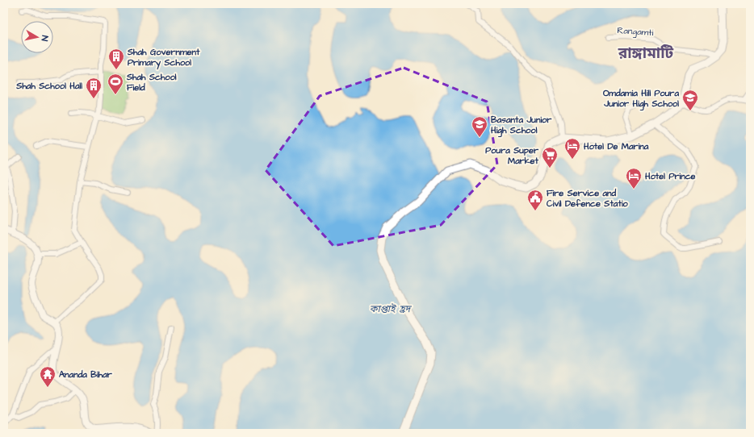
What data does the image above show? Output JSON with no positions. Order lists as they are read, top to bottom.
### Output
{
  "streets": {
    "street": ["Rangamti"]
  },
  "districts": ["রাঙ্গামাটি"],
  "water": ["কাপ্তাই হ্রদ"],
  "places": {
    "building": ["Shah Government Primary School", "Shah School Hall"],
    "sports": ["Shah School Field"],
    "school or university": ["Omdamia Hill Poura Junior High School", "Basanta Junior High School"],
    "hotel": ["Hotel De Marina", "Hotel Prince"],
    "supermarket": ["Poura Super Market"],
    "public building": ["Fire Service and Civil Defence Statio"],
    "temple": ["Ananda Bihar"]
  },
  "north": "right"
}
